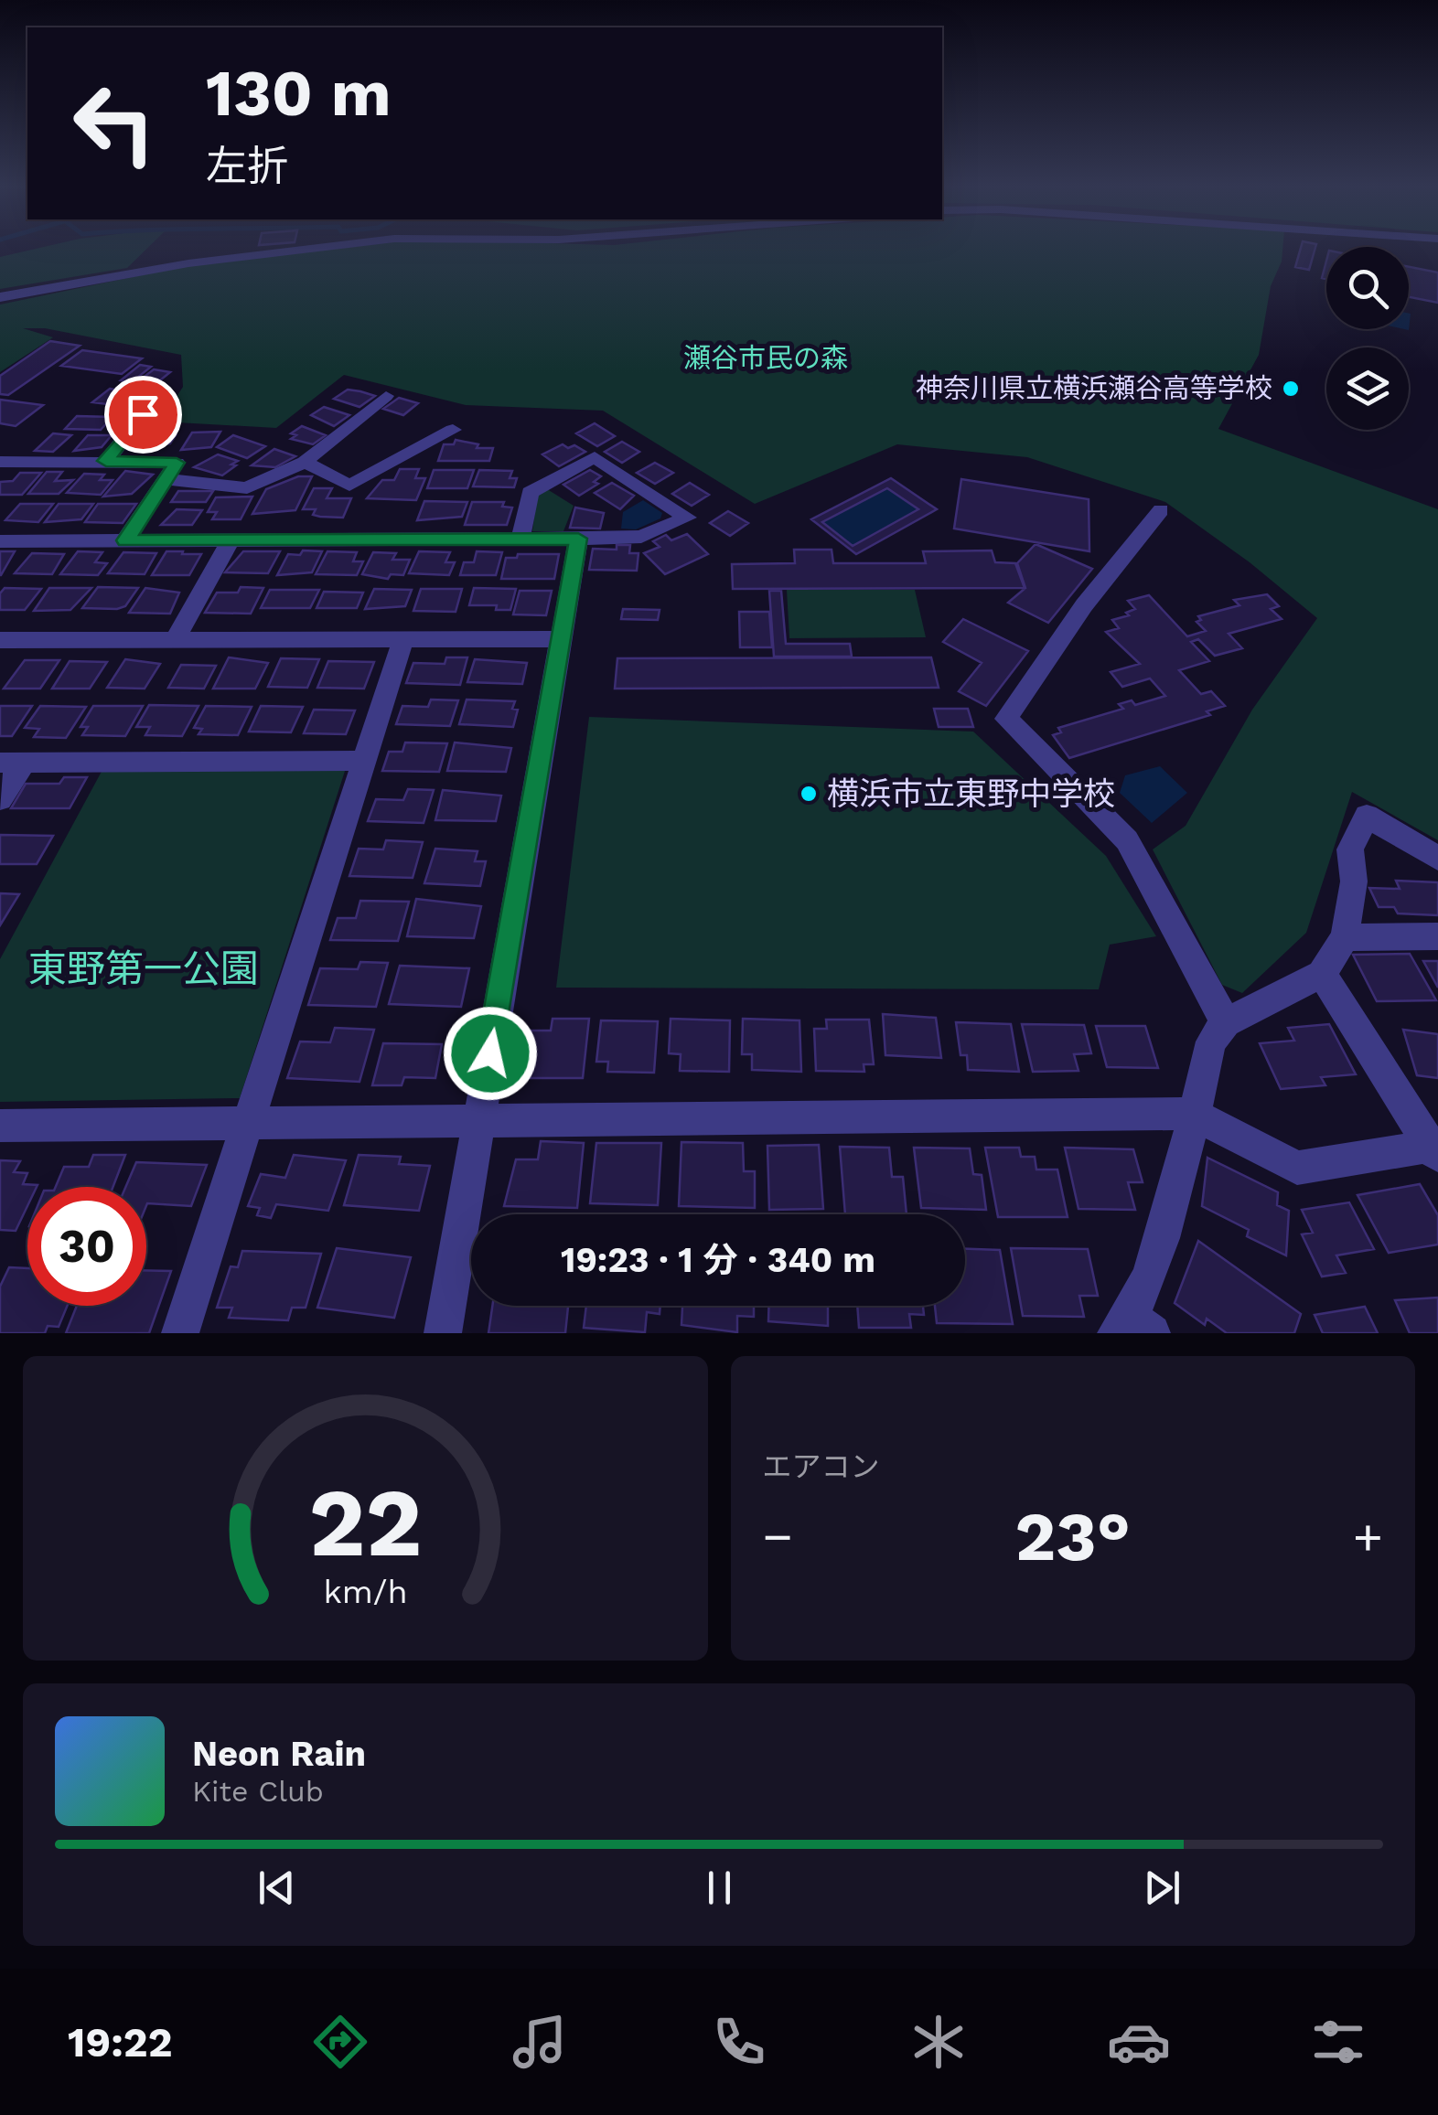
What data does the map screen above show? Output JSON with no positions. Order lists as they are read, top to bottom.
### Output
{
  "parks": ["瀬谷市民の森", "東野第一公園"],
  "places": ["神奈川県立横浜瀬谷高等学校", "横浜市立東野中学校"],
  "page": {
    "turn": ["130 m", "左折"],
    "limit": "30",
    "trip": "19:23 · 1 分 · 340 m",
    "tile": "エアコン",
    "heat": ["−", "23°", "+"],
    "song": ["Neon Rain", "Kite Club"],
    "tabs": "19:22",
    "gauge": ["22", "km/h"]
  }
}
